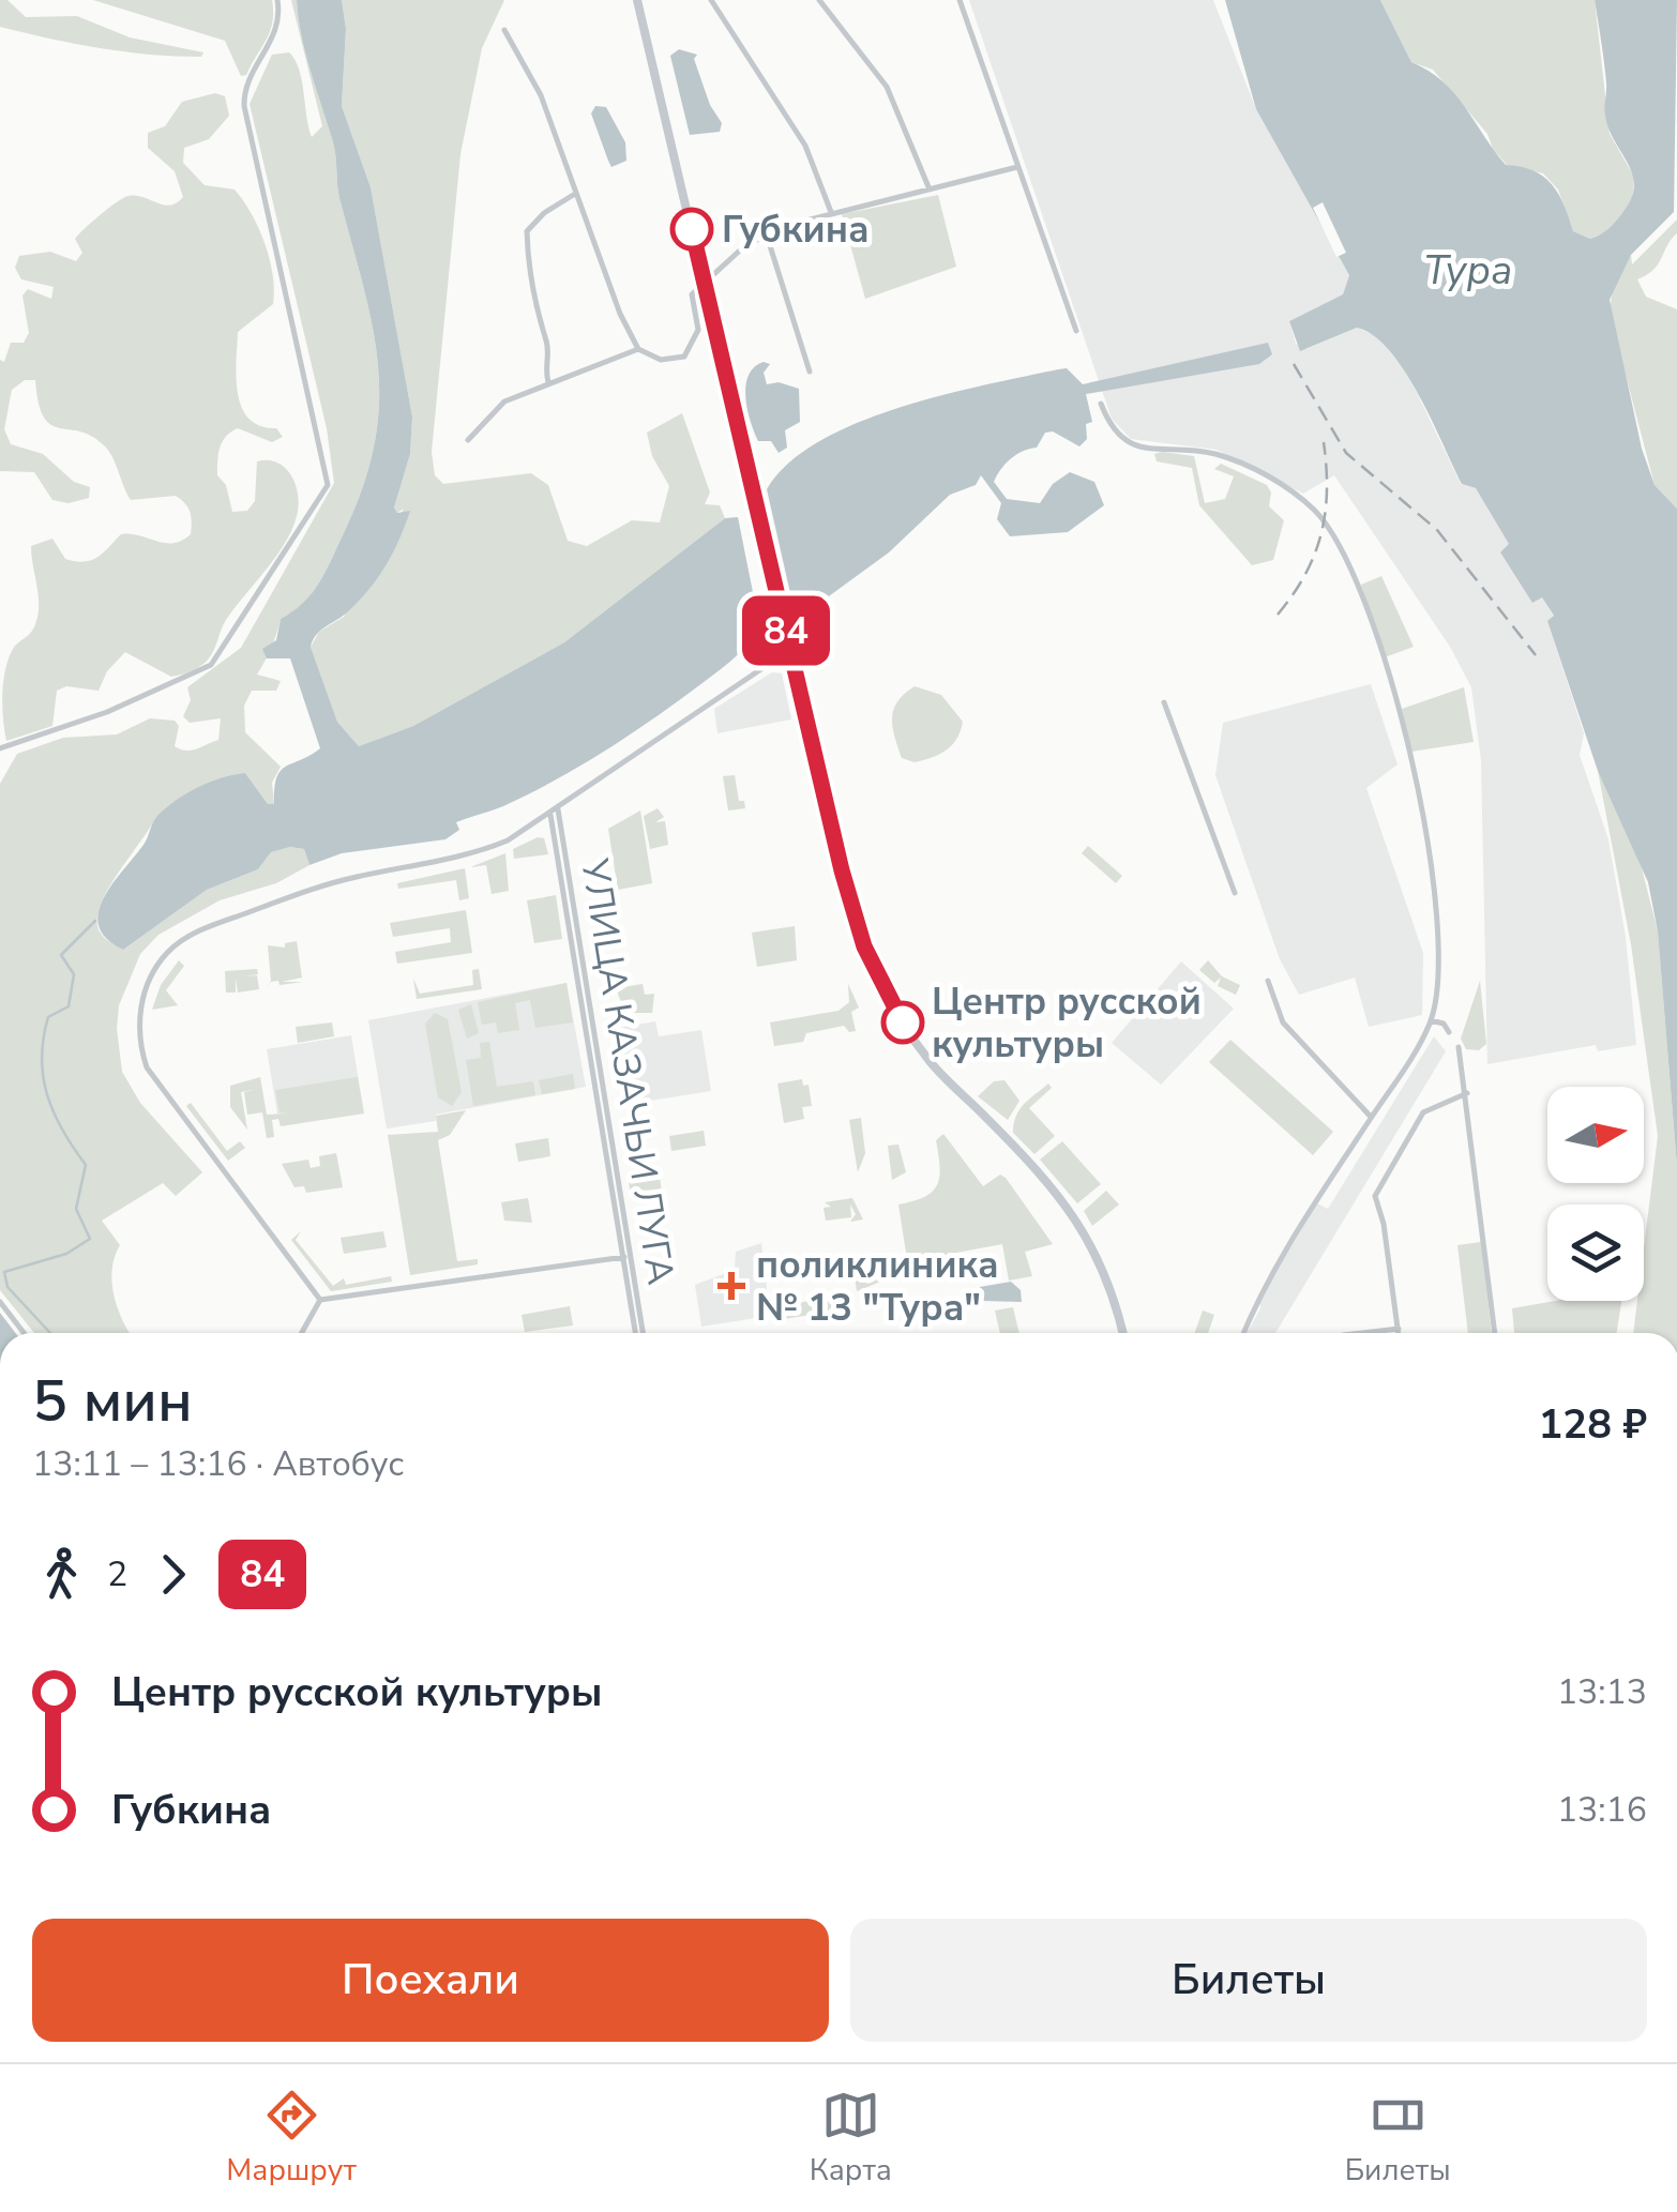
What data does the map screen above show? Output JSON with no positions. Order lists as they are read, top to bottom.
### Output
{
  "streets": {
    "street": ["УЛИЦА КАЗАЧЬИ ЛУГА"]
  },
  "water": ["Тура"],
  "places": {
    "other": ["Губкина", "Центр русской культуры"],
    "health": ["поликлиника № 13 \"Тура\""]
  },
  "lines": ["bus line 84"],
  "north": "right",
  "page": {
    "on_map": "84",
    "heading": ["5 мин", "13:11 – 13:16 · Автобус", "128 ₽"],
    "legs": ["2", "84"],
    "list": [
      {
        "name": "Центр русской культуры",
        "value": "13:13"
      },
      {
        "name": "Губкина",
        "value": "13:16"
      }
    ],
    "buttons": ["Поехали", "Билеты"],
    "tabs": ["Маршрут", "Карта", "Билеты"]
  }
}
